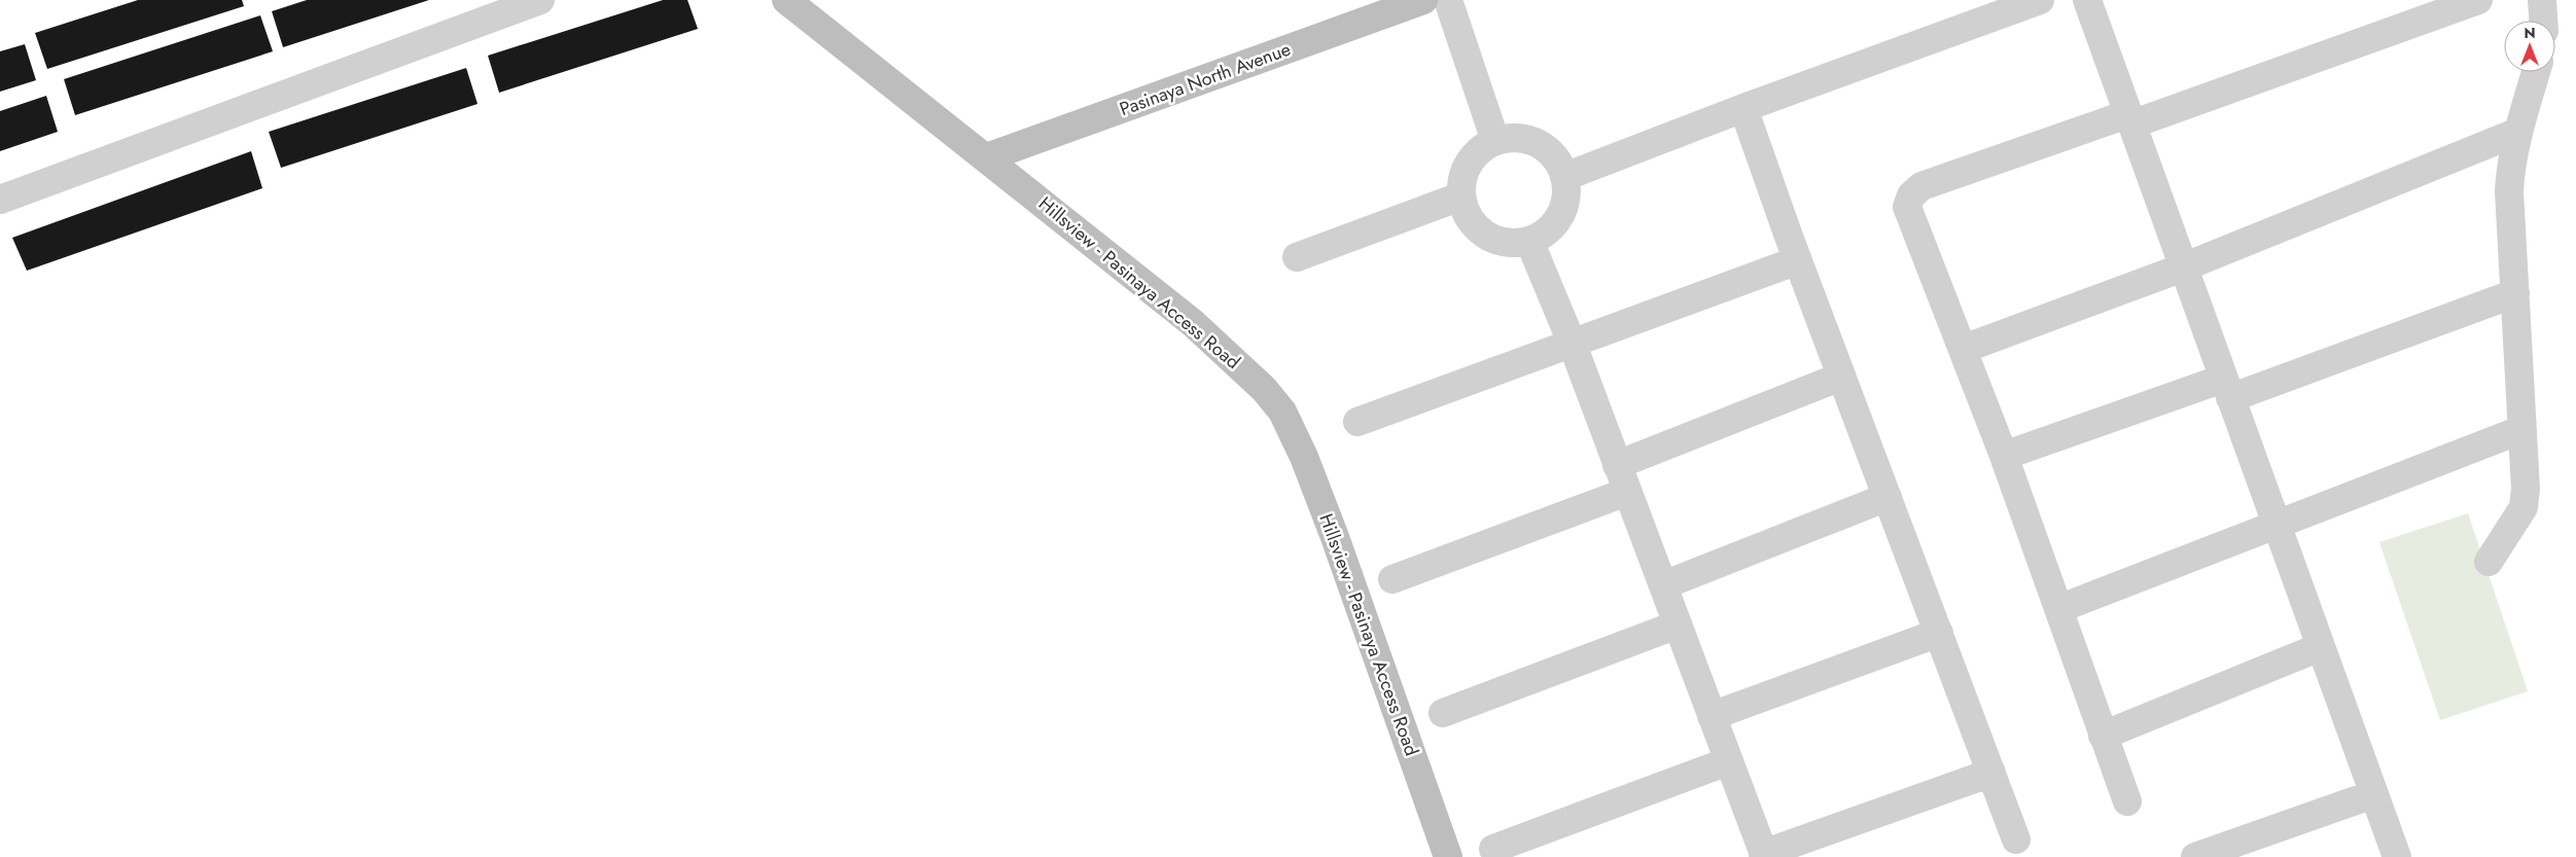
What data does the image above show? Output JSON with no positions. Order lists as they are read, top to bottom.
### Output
{
  "streets": {
    "street": ["Pasinaya North Avenue", "Hillsview - Pasinaya Access Road"]
  },
  "crossings": [
    ["Pasinaya North Avenue", "Hillsview - Pasinaya Access Road"]
  ],
  "north": "top"
}
